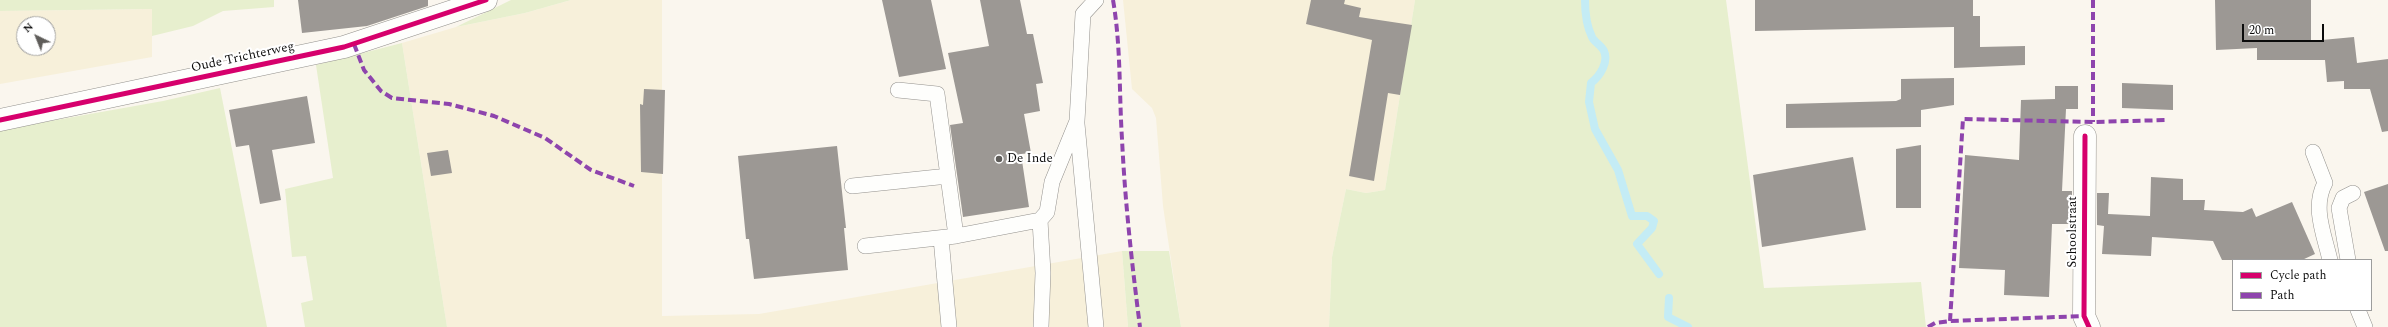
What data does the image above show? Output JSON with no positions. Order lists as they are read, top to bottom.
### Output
{
  "streets": {
    "street": ["Oude Trichterweg", "Schoolstraat"]
  },
  "places": ["De Inde"],
  "legend": ["Cycle path", "Path"],
  "scale_bar": "20 m",
  "north": "top left"
}
